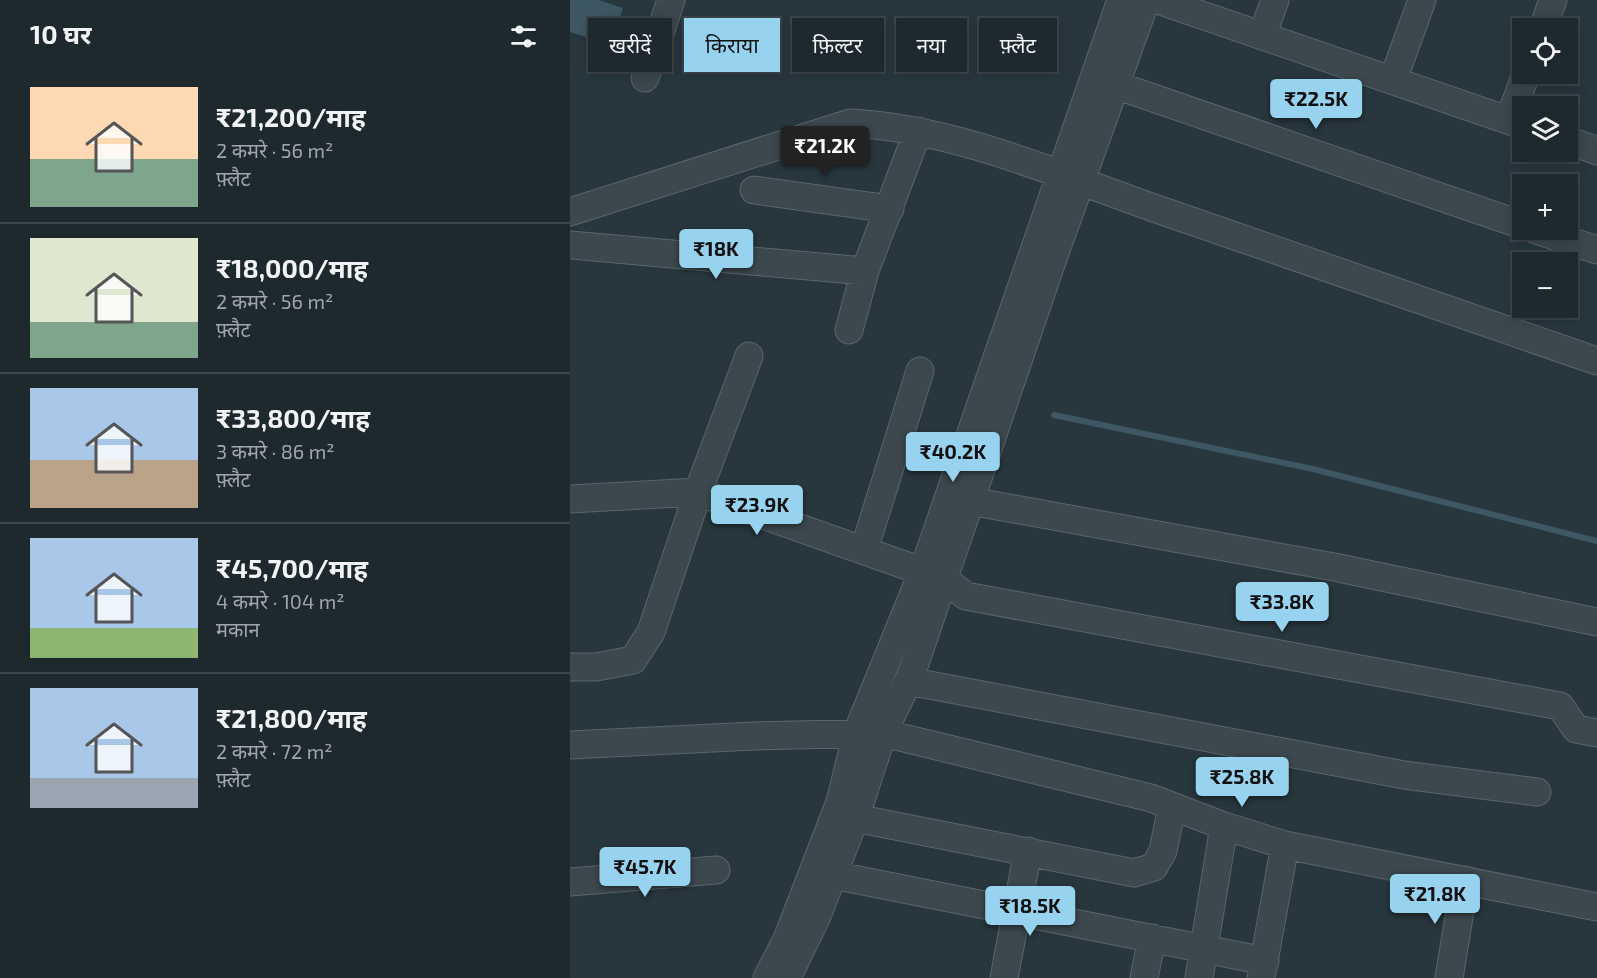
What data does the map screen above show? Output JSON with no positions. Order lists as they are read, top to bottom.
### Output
{
  "page": {
    "heading": "10 घर",
    "map_buttons": ["+", "−"],
    "chip": [
      "खरीदें",
      "किराया",
      "फ़िल्टर",
      "नया",
      "फ़्लैट"
    ],
    "list": [
      {
        "name": "₹21,200/माह",
        "note": "2 कमरे · 56 m² · फ़्लैट"
      },
      {
        "name": "₹18,000/माह",
        "note": "2 कमरे · 56 m² · फ़्लैट"
      },
      {
        "name": "₹33,800/माह",
        "note": "3 कमरे · 86 m² · फ़्लैट"
      },
      {
        "name": "₹45,700/माह",
        "note": "4 कमरे · 104 m² · मकान"
      },
      {
        "name": "₹21,800/माह",
        "note": "2 कमरे · 72 m² · फ़्लैट"
      }
    ],
    "price": [
      "₹22.5K",
      "₹21.2K",
      "₹18K",
      "₹40.2K",
      "₹23.9K",
      "₹33.8K",
      "₹25.8K",
      "₹45.7K",
      "₹21.8K",
      "₹18.5K"
    ]
  }
}
